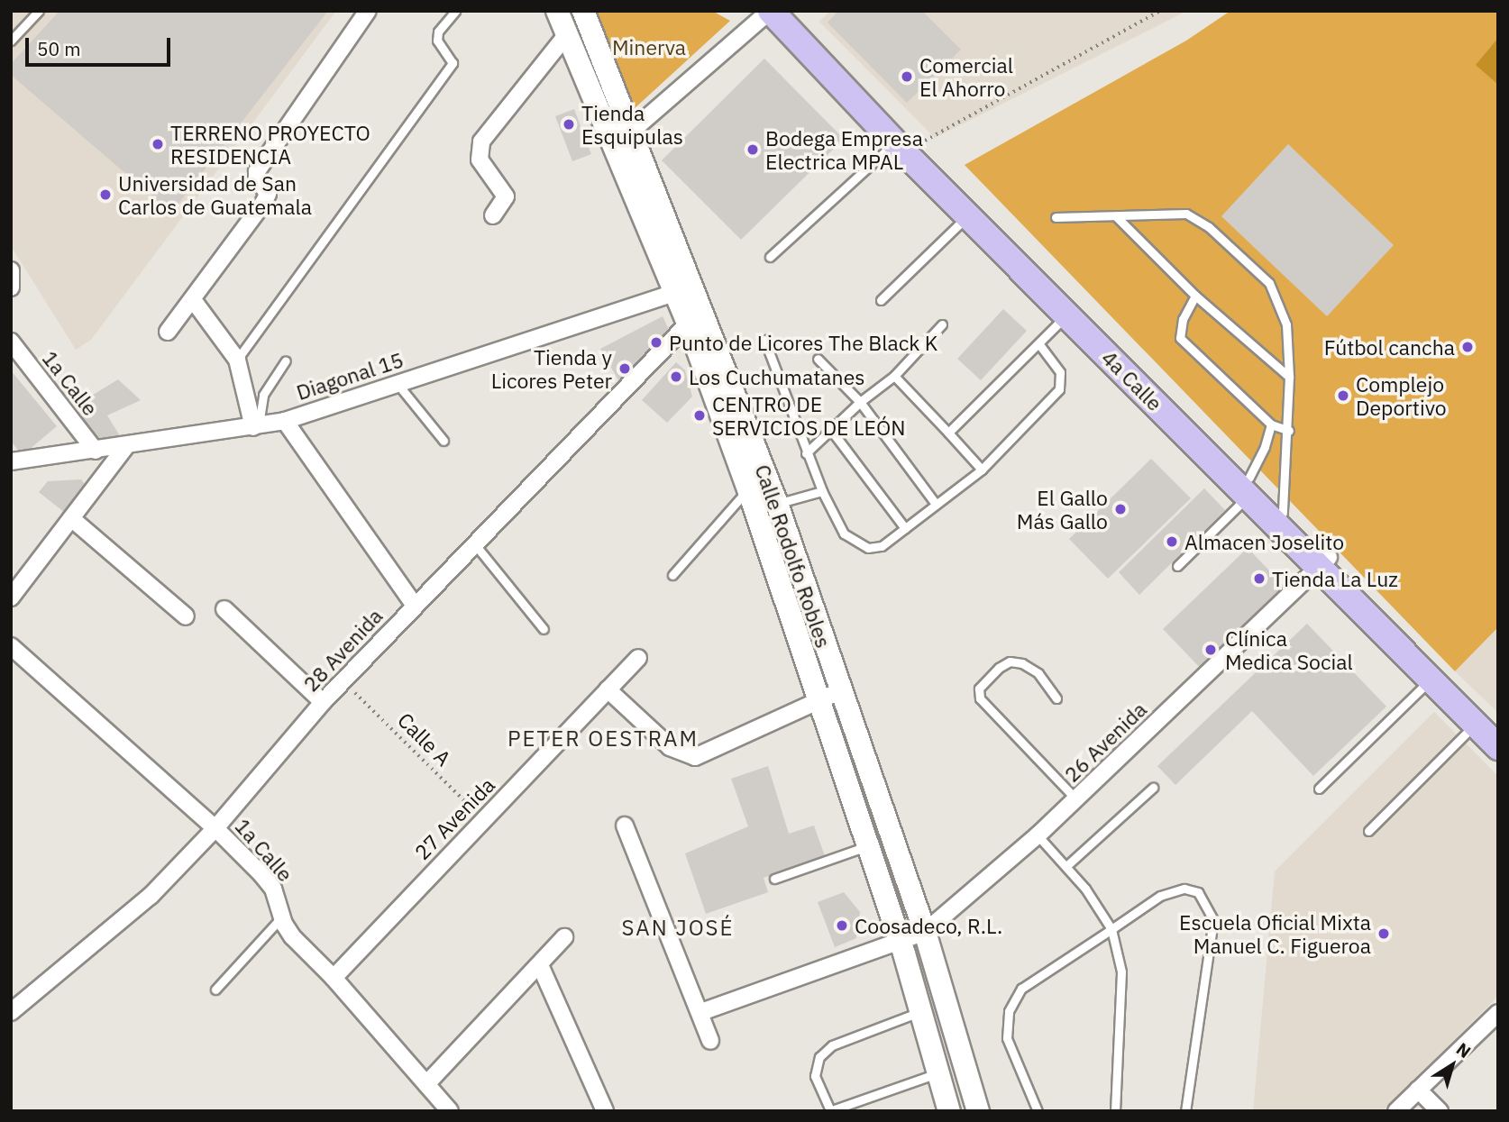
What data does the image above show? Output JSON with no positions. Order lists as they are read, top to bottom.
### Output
{
  "streets": {
    "main road": ["4a Calle", "Calle Rodolfo Robles"],
    "street": [
      "Diagonal 15",
      "1a Calle",
      "28 Avenida",
      "26 Avenida",
      "27 Avenida"
    ],
    "path": ["Calle A"]
  },
  "crossings": [
    ["Diagonal 15", "1a Calle"],
    ["Diagonal 15", "Calle Rodolfo Robles"],
    ["4a Calle", "26 Avenida"],
    ["1a Calle", "28 Avenida"],
    ["1a Calle", "27 Avenida"],
    ["Calle Rodolfo Robles", "28 Avenida"],
    ["Calle Rodolfo Robles", "26 Avenida"],
    ["28 Avenida", "Calle A"],
    ["Calle A", "27 Avenida"]
  ],
  "districts": ["PETER OESTRAM", "SAN JOSÉ"],
  "parks": ["Minerva"],
  "places": [
    "Comercial El Ahorro",
    "Tienda Esquipulas",
    "TERRENO PROYECTO RESIDENCIA",
    "Bodega Empresa Electrica MPAL",
    "Universidad de San Carlos de Guatemala",
    "Punto de Licores The Black K",
    "Fútbol cancha",
    "Tienda y Licores Peter",
    "Los Cuchumatanes",
    "Complejo Deportivo",
    "CENTRO DE SERVICIOS DE LEÓN",
    "El Gallo Más Gallo",
    "Almacen Joselito",
    "Tienda La Luz",
    "Clínica Medica Social",
    "Coosadeco, R.L.",
    "Escuela Oficial Mixta Manuel C. Figueroa"
  ],
  "scale_bar": "50 m",
  "north": "top right"
}
